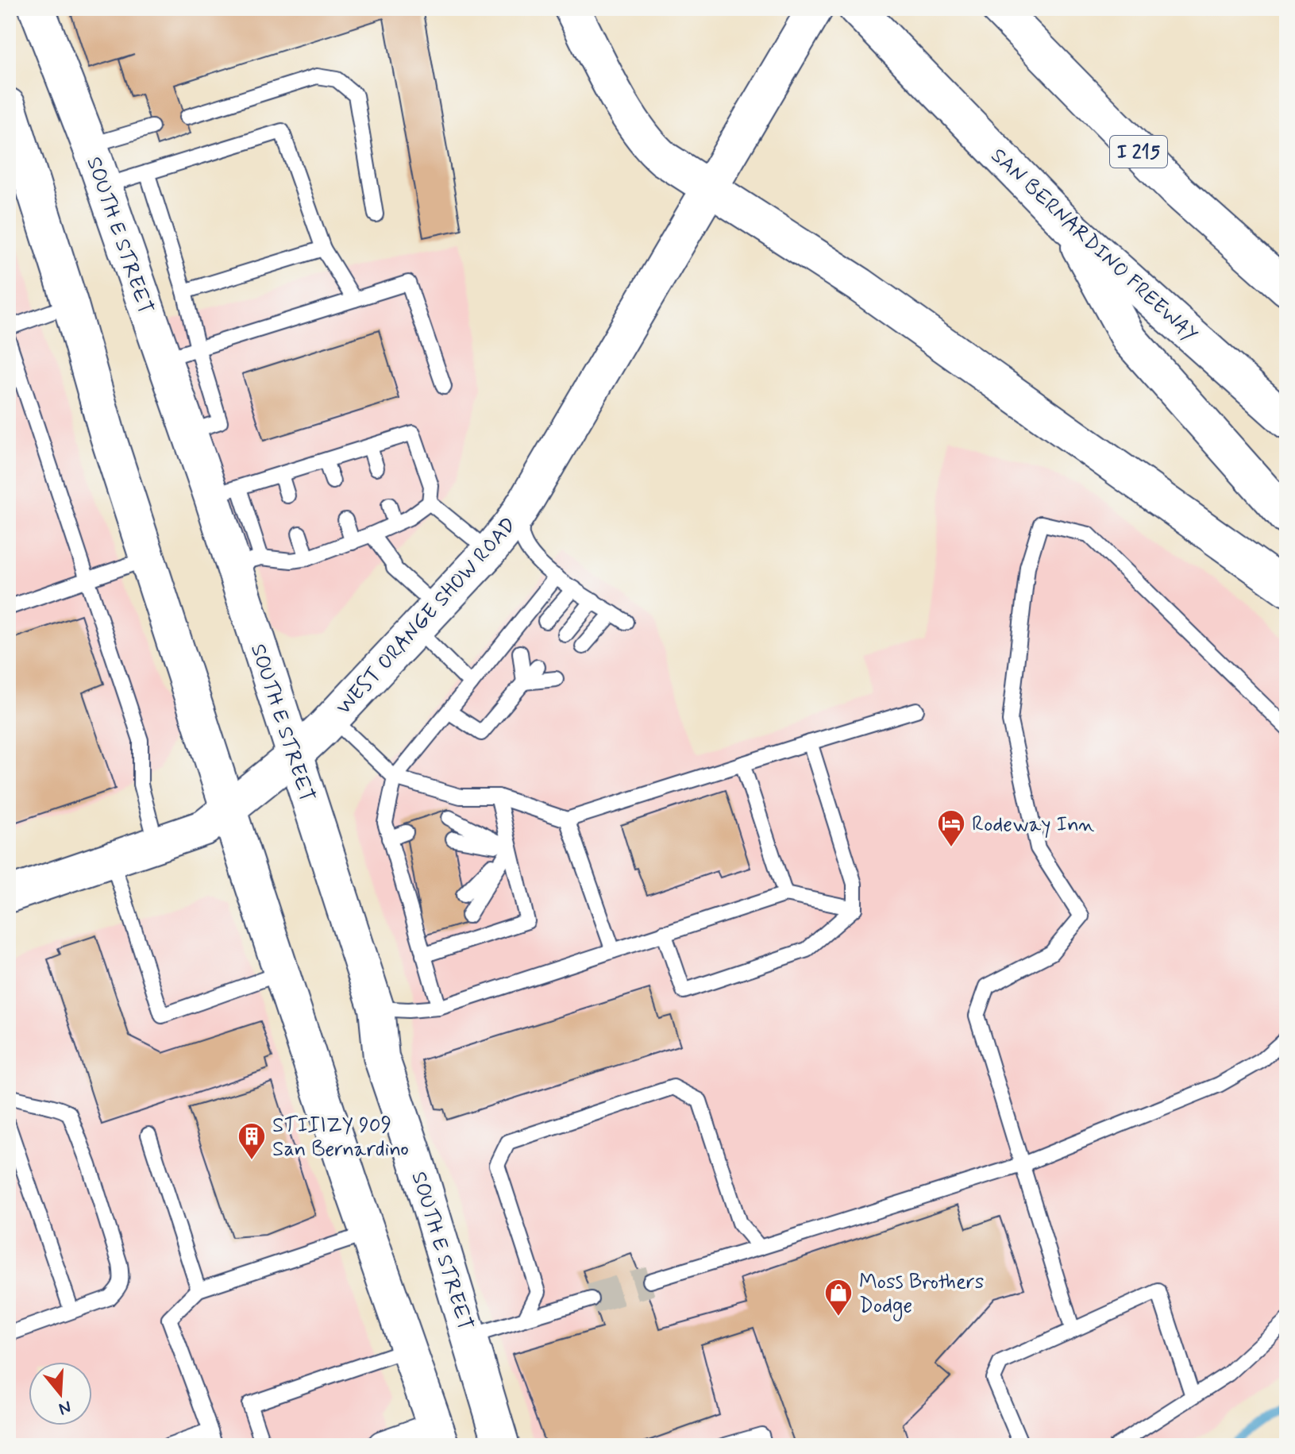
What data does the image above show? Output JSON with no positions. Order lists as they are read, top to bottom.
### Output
{
  "streets": {
    "main road": [
      "I 215",
      "SOUTH E STREET",
      "SAN BERNARDINO FREEWAY",
      "WEST ORANGE SHOW ROAD"
    ]
  },
  "crossings": [
    ["SOUTH E STREET", "WEST ORANGE SHOW ROAD"]
  ],
  "places": {
    "hotel": ["Rodeway Inn"],
    "building": ["STIIIZY 909 San Bernardino"],
    "shop": ["Moss Brothers Dodge"]
  },
  "north": "bottom"
}
